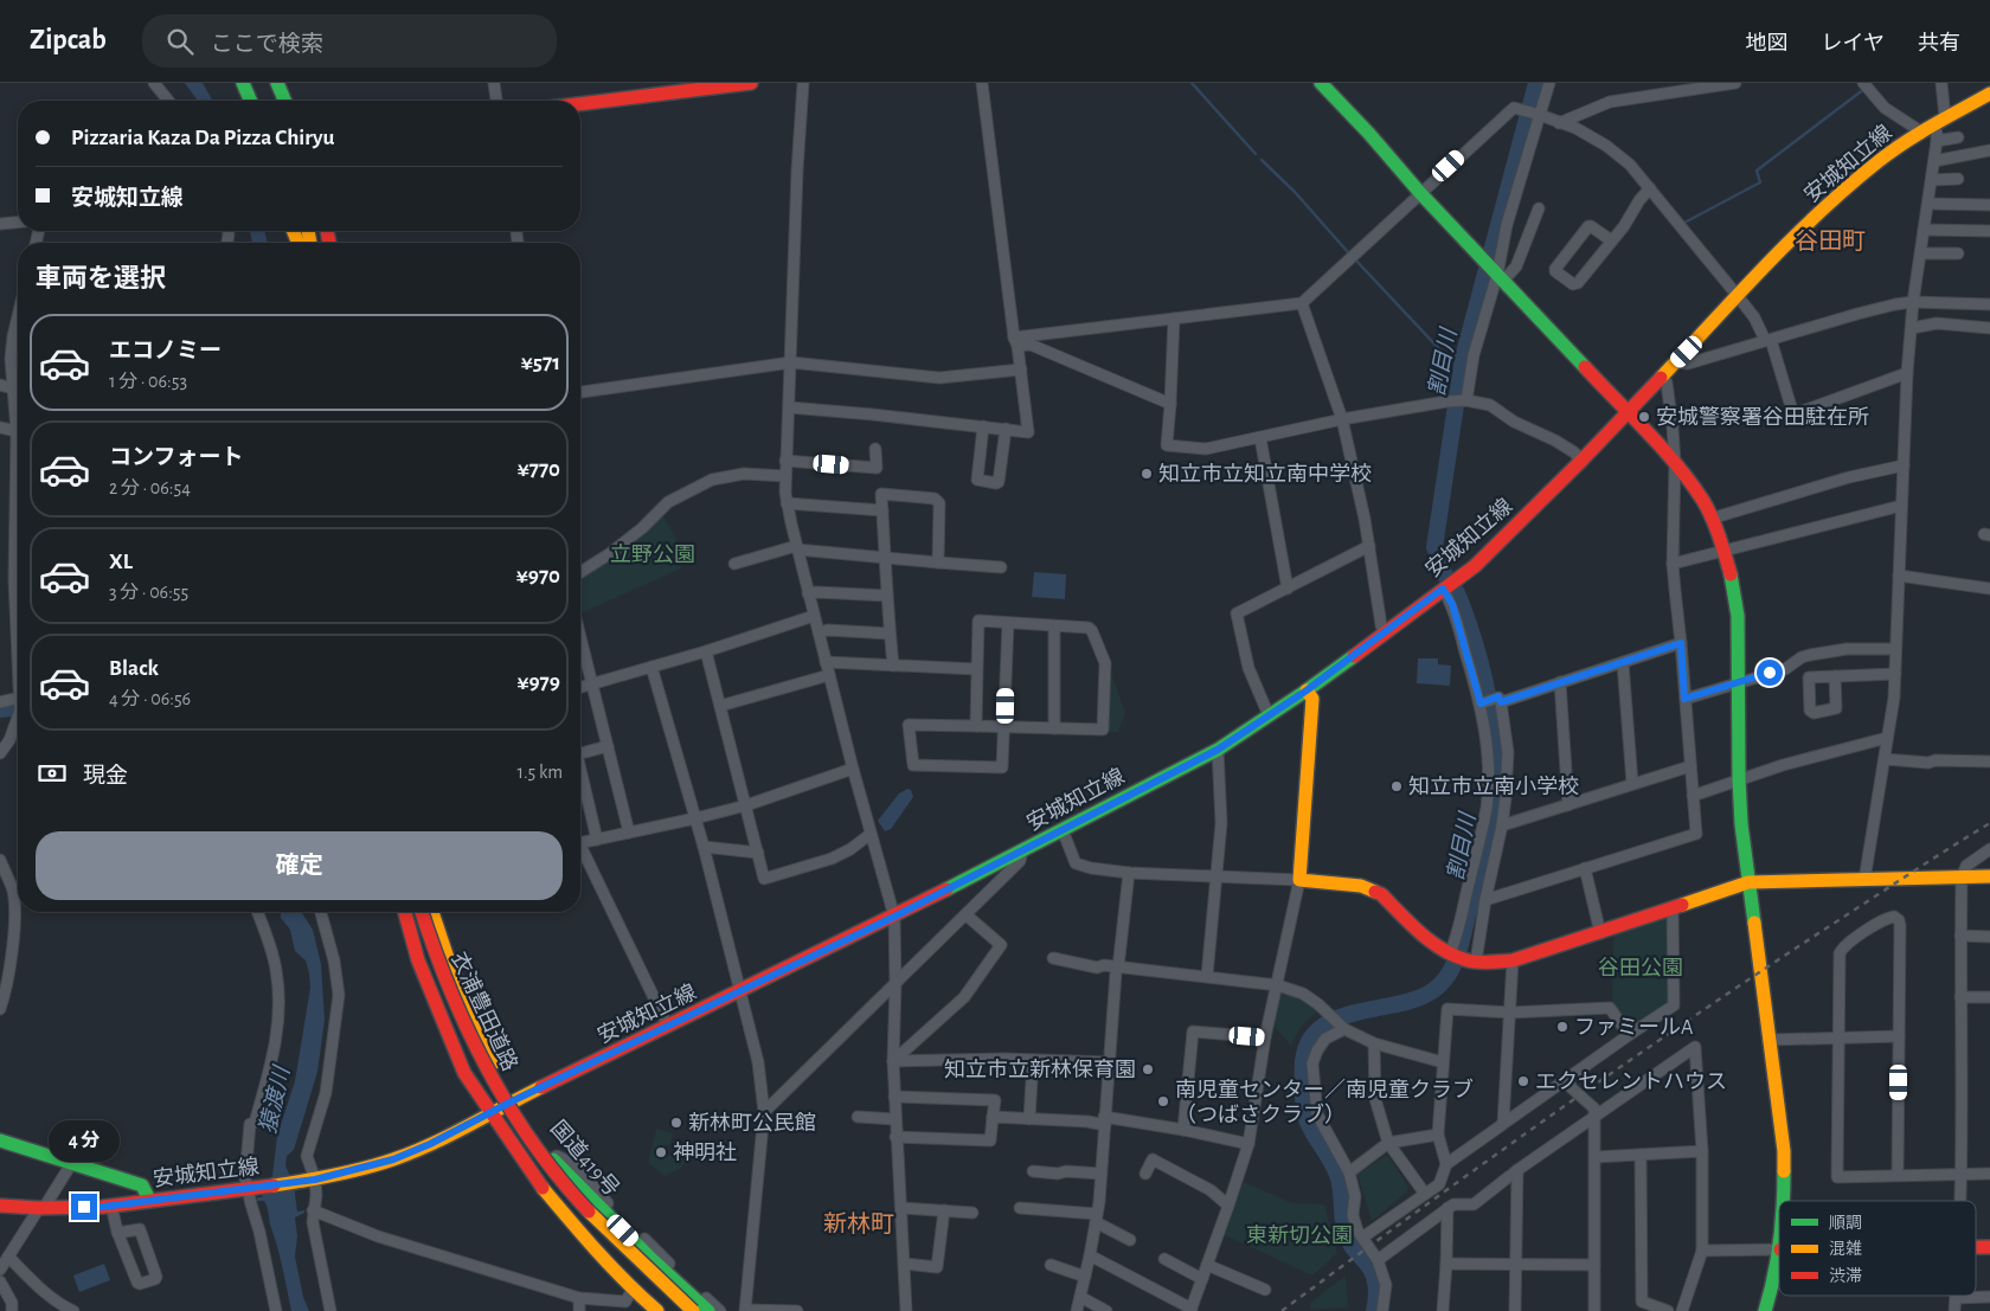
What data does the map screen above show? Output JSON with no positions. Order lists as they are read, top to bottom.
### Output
{
  "streets": {
    "main road": ["安城知立線", "衣浦豊田道路", "国道419号"]
  },
  "crossings": [
    ["安城知立線", "国道419号"]
  ],
  "districts": ["谷田町", "新林町"],
  "water": ["割目川", "猿渡川"],
  "parks": ["立野公園", "谷田公園", "東新切公園"],
  "places": [
    "安城警察署谷田駐在所",
    "知立市立知立南中学校",
    "知立市立南小学校",
    "ファミールA",
    "知立市立新林保育園",
    "エクセレントハウス",
    "南児童センター／南児童クラブ （つばさクラブ）",
    "新林町公民館",
    "神明社"
  ],
  "legend": ["順調", "混雑", "渋滞"],
  "page": {
    "header": "Zipcab",
    "search": "ここで検索",
    "nav": ["地図", "レイヤ", "共有"],
    "banner": ["Pizzaria Kaza Da Pizza Chiryu", "安城知立線"],
    "heading": "車両を選択",
    "list": [
      {
        "name": "エコノミー",
        "note": "1 分 · 06:53",
        "value": "¥571"
      },
      {
        "name": "コンフォート",
        "note": "2 分 · 06:54",
        "value": "¥770"
      },
      {
        "name": "XL",
        "note": "3 分 · 06:55",
        "value": "¥970"
      },
      {
        "name": "Black",
        "note": "4 分 · 06:56",
        "value": "¥979"
      }
    ],
    "pay": ["現金", "1.5 km"],
    "buttons": "確定",
    "bubble": "4 分"
  }
}
